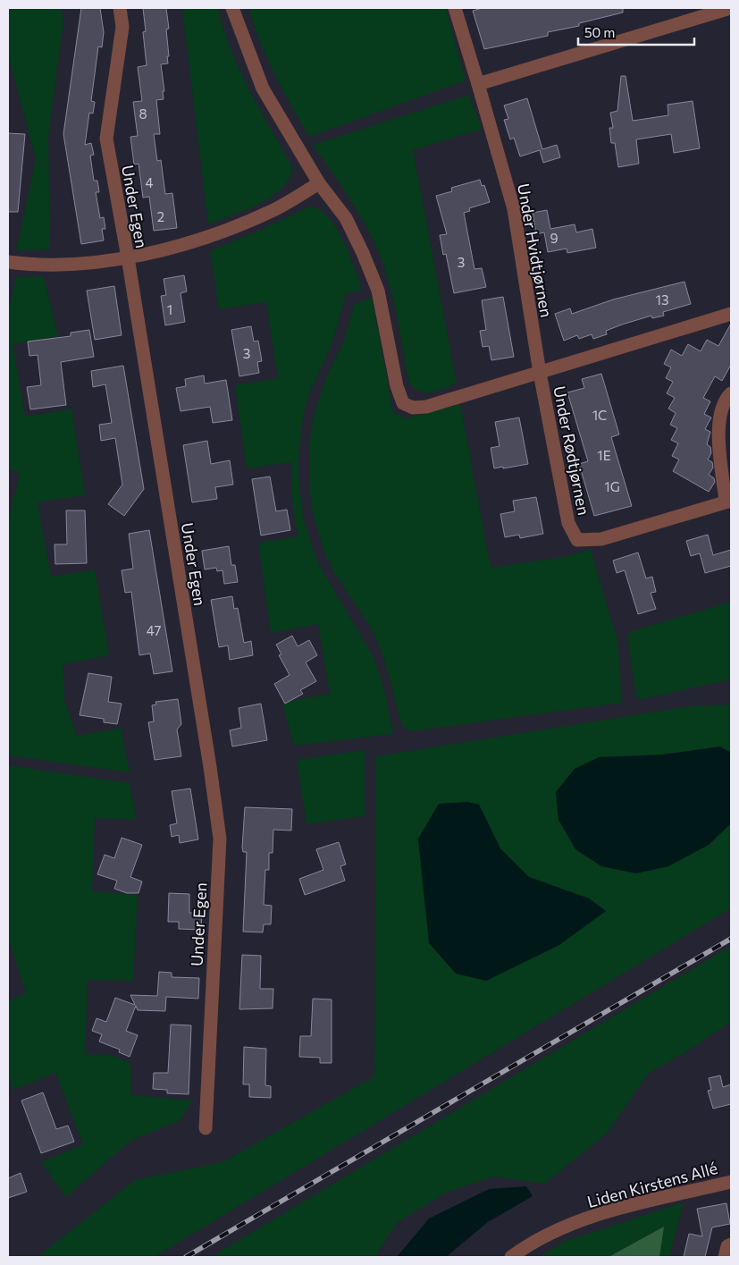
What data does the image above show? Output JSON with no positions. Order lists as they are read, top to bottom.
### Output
{
  "streets": {
    "street": [
      "Under Egen",
      "Under Hvidtjørnen",
      "Under Rødtjørnen",
      "Liden Kirstens Allé"
    ]
  },
  "crossings": [
    ["Under Hvidtjørnen", "Under Rødtjørnen"]
  ],
  "house_numbers": [
    "8",
    "4",
    "2",
    "9",
    "3",
    "13",
    "1",
    "3",
    "1C",
    "1E",
    "1G",
    "47"
  ],
  "scale_bar": "50 m"
}
